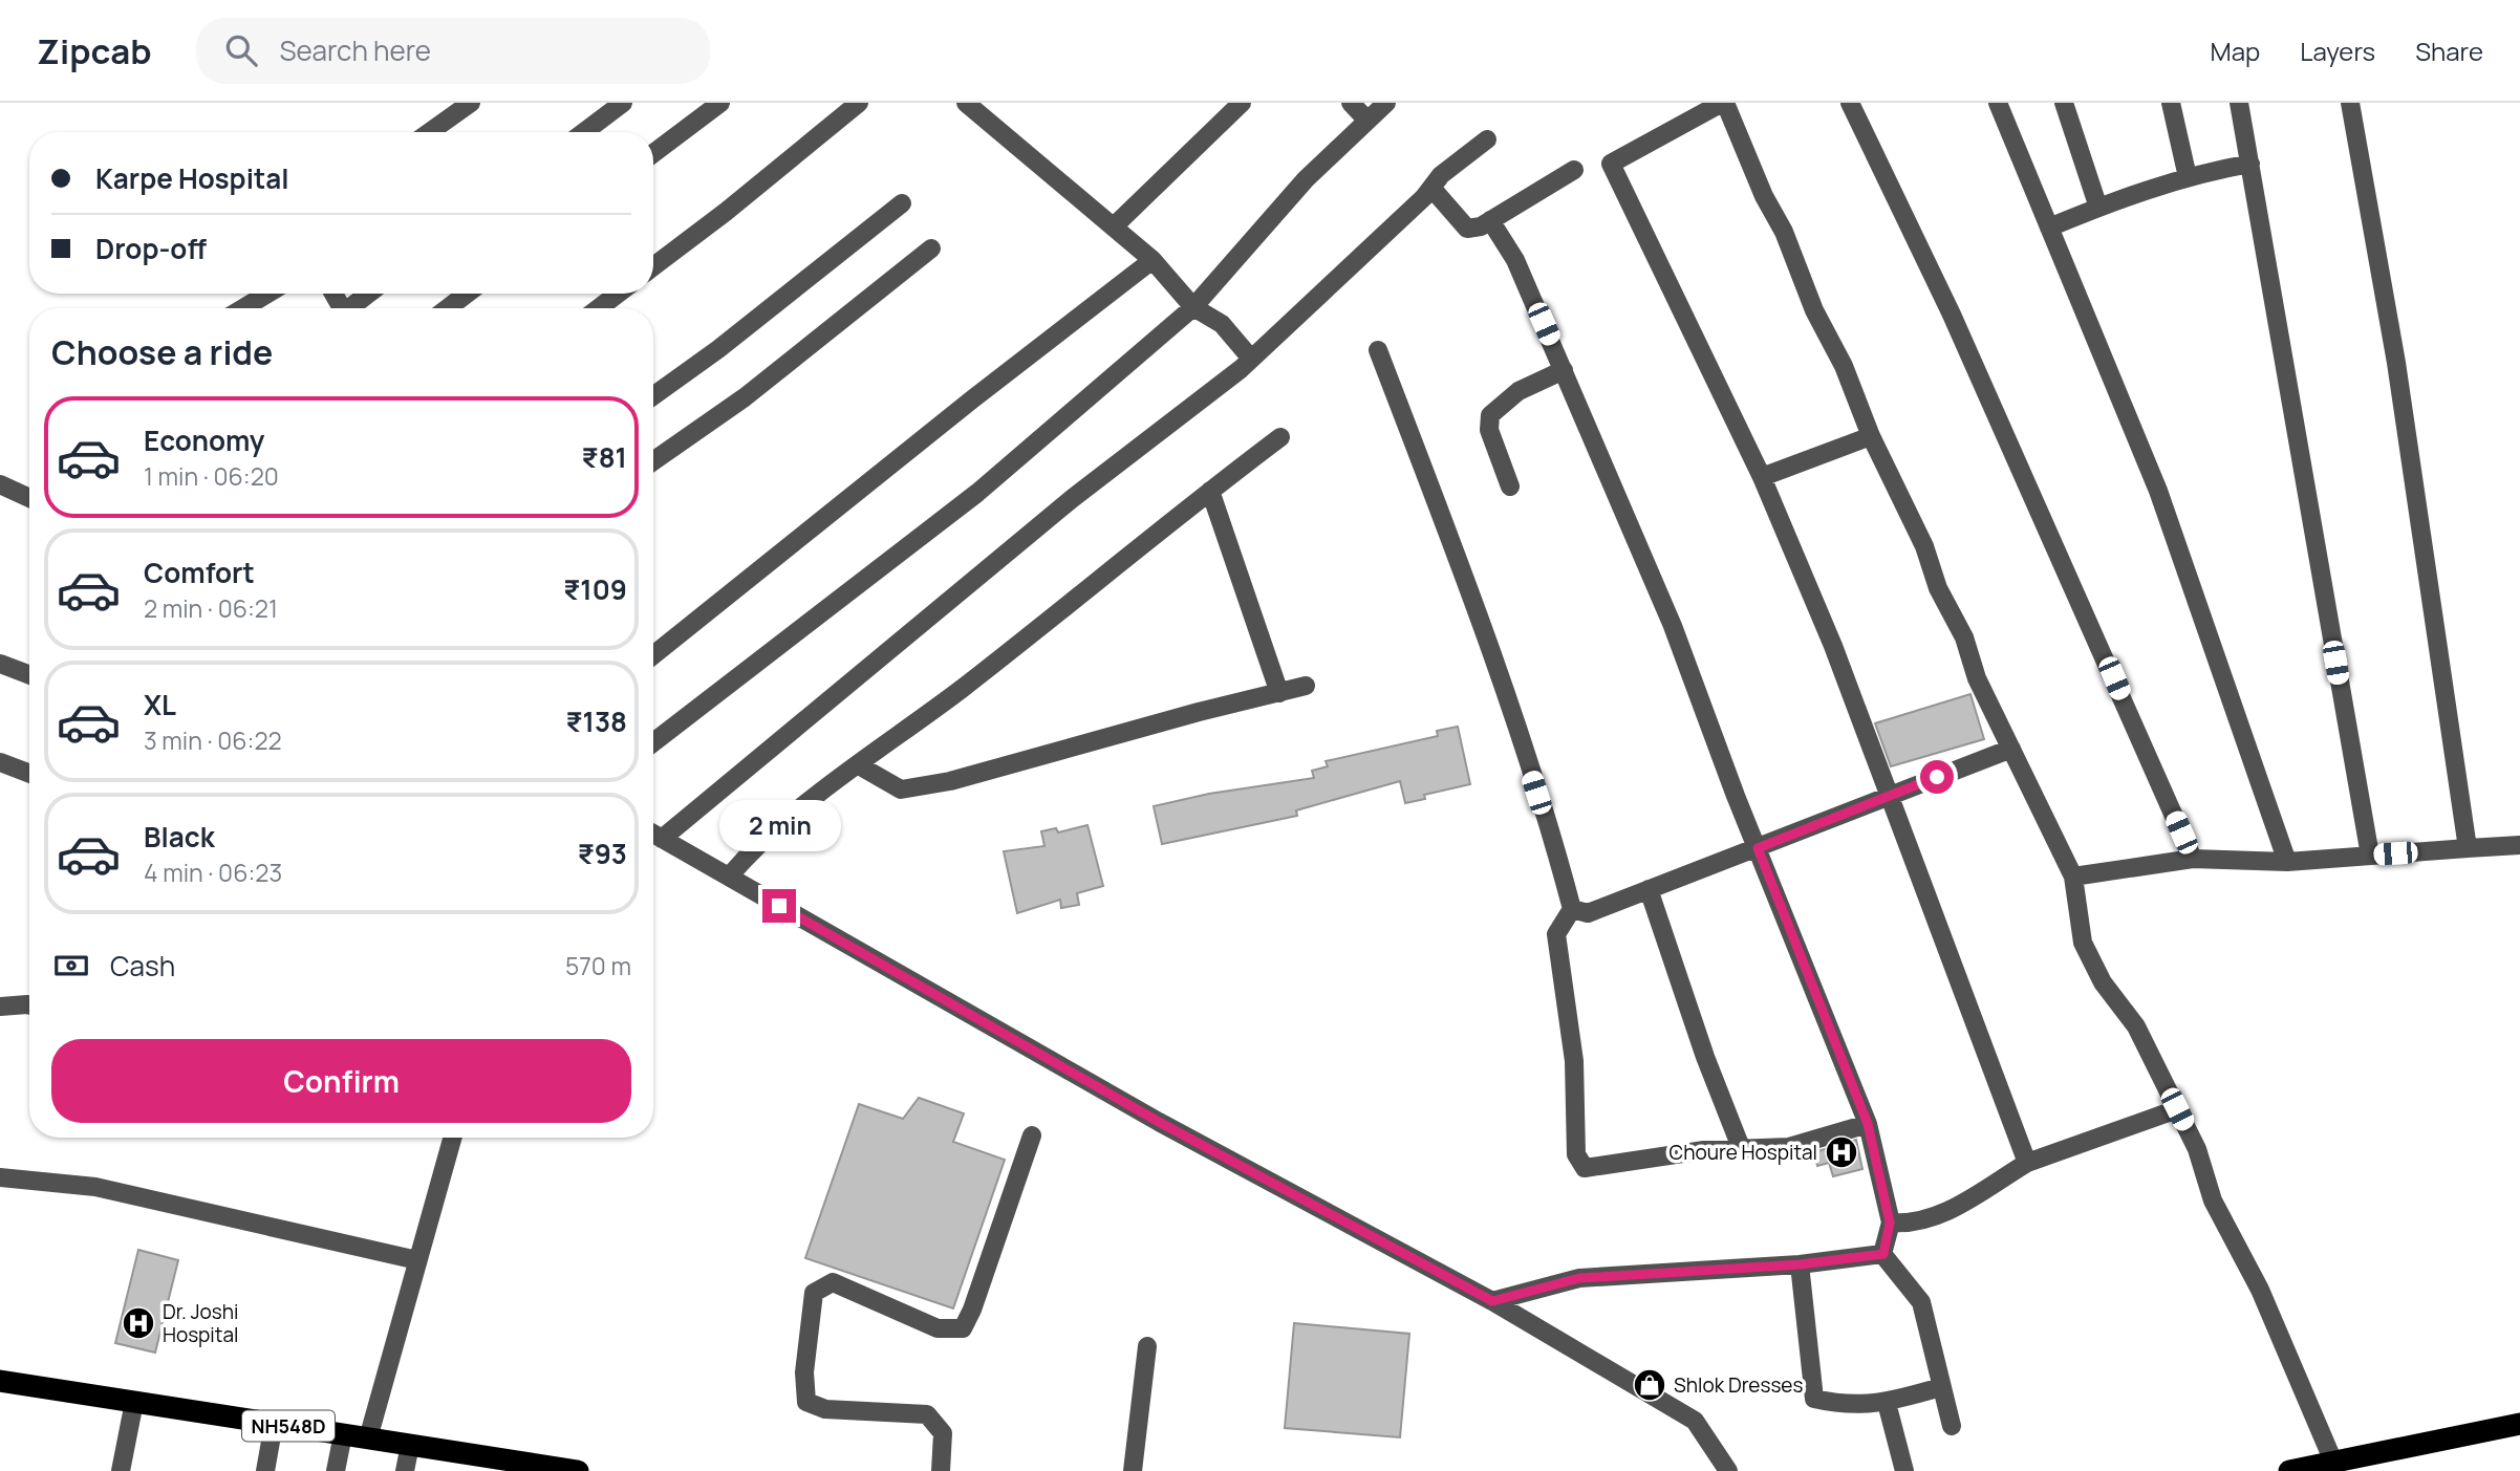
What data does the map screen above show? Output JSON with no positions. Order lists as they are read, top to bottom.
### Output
{
  "streets": {
    "highway": ["NH548D"]
  },
  "places": {
    "hospital": ["Choure Hospital", "Dr. Joshi Hospital"],
    "shop": ["Shlok Dresses"]
  },
  "page": {
    "header": "Zipcab",
    "search": "Search here",
    "nav": ["Map", "Layers", "Share"],
    "banner": ["Karpe Hospital", "Drop-off"],
    "heading": "Choose a ride",
    "list": [
      {
        "name": "Economy",
        "note": "1 min · 06:20",
        "value": "₹81"
      },
      {
        "name": "Comfort",
        "note": "2 min · 06:21",
        "value": "₹109"
      },
      {
        "name": "XL",
        "note": "3 min · 06:22",
        "value": "₹138"
      },
      {
        "name": "Black",
        "note": "4 min · 06:23",
        "value": "₹93"
      }
    ],
    "bubble": "2 min",
    "pay": ["Cash", "570 m"],
    "buttons": "Confirm"
  }
}
